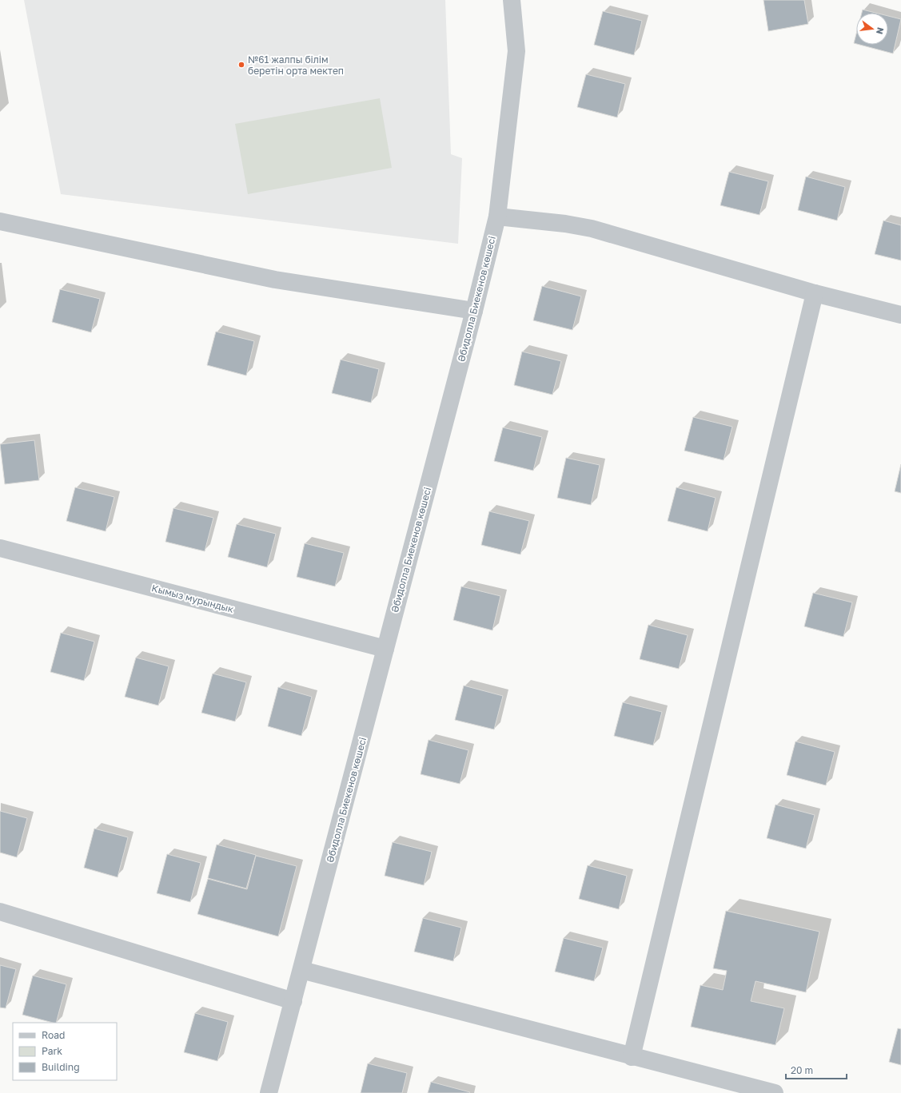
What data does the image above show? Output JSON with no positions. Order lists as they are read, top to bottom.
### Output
{
  "streets": {
    "street": ["Әбидолла Биекенов көшесі", "Кымыз мурындык"]
  },
  "crossings": [
    ["Әбидолла Биекенов көшесі", "Кымыз мурындык"]
  ],
  "places": ["№61 жалпы білім беретін орта мектеп"],
  "legend": ["Road", "Park", "Building"],
  "scale_bar": "20 m",
  "north": "right"
}
